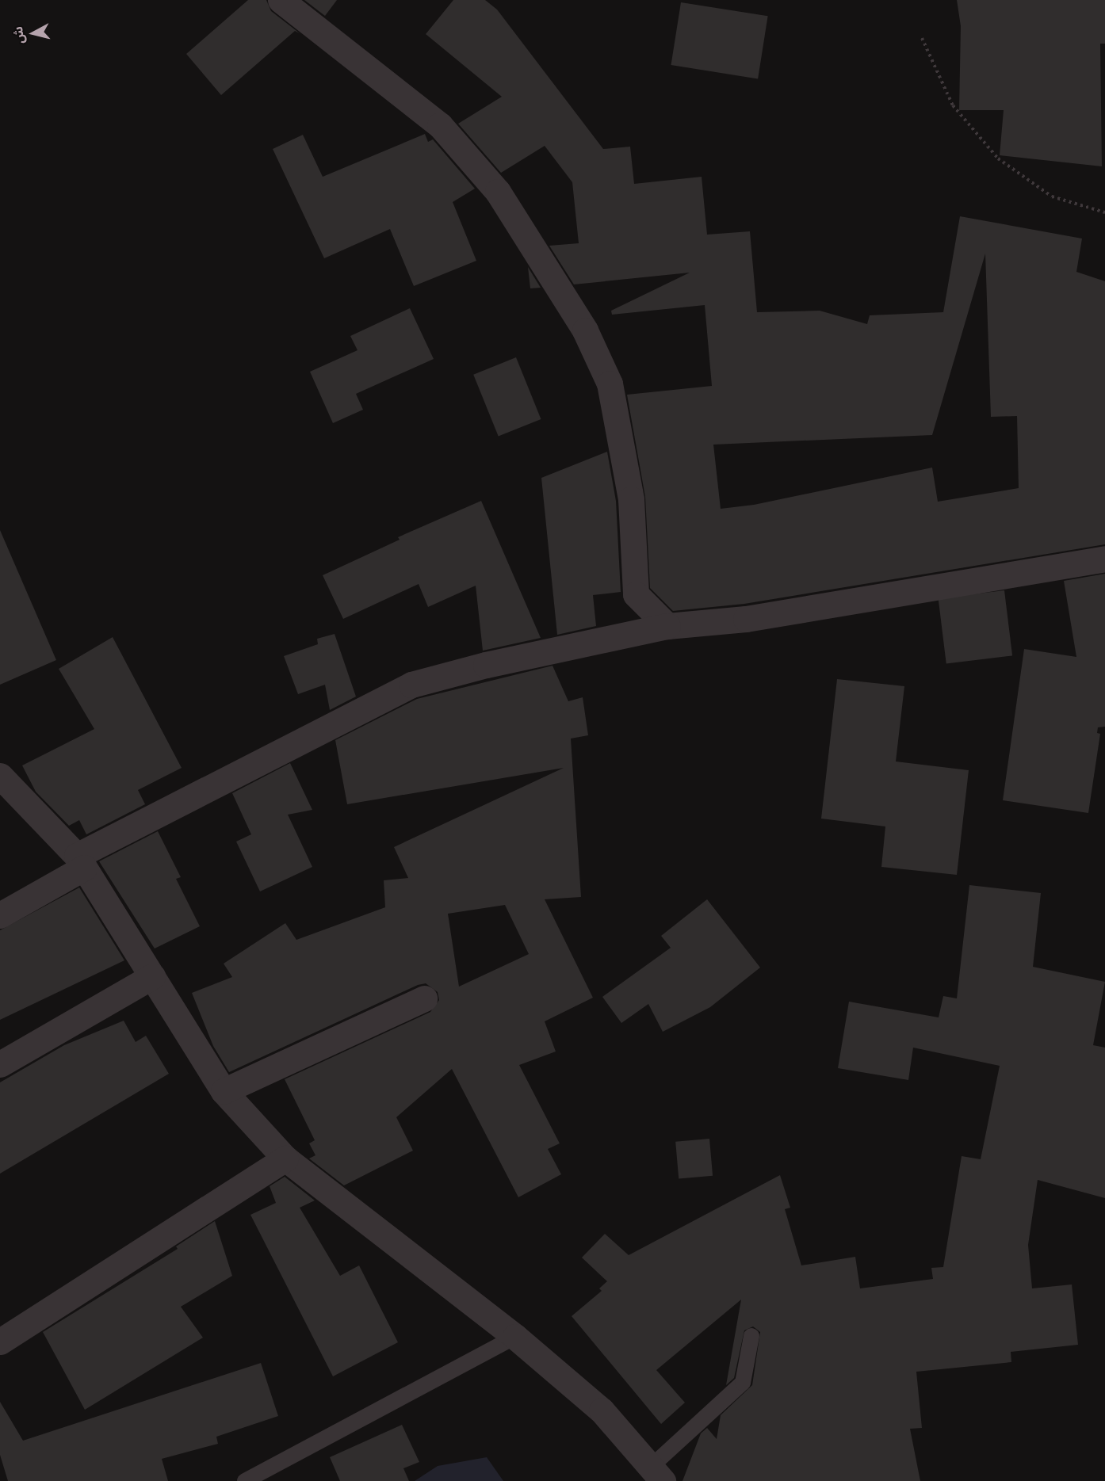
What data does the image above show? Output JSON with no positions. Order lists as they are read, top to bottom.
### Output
{
  "north": "left"
}
